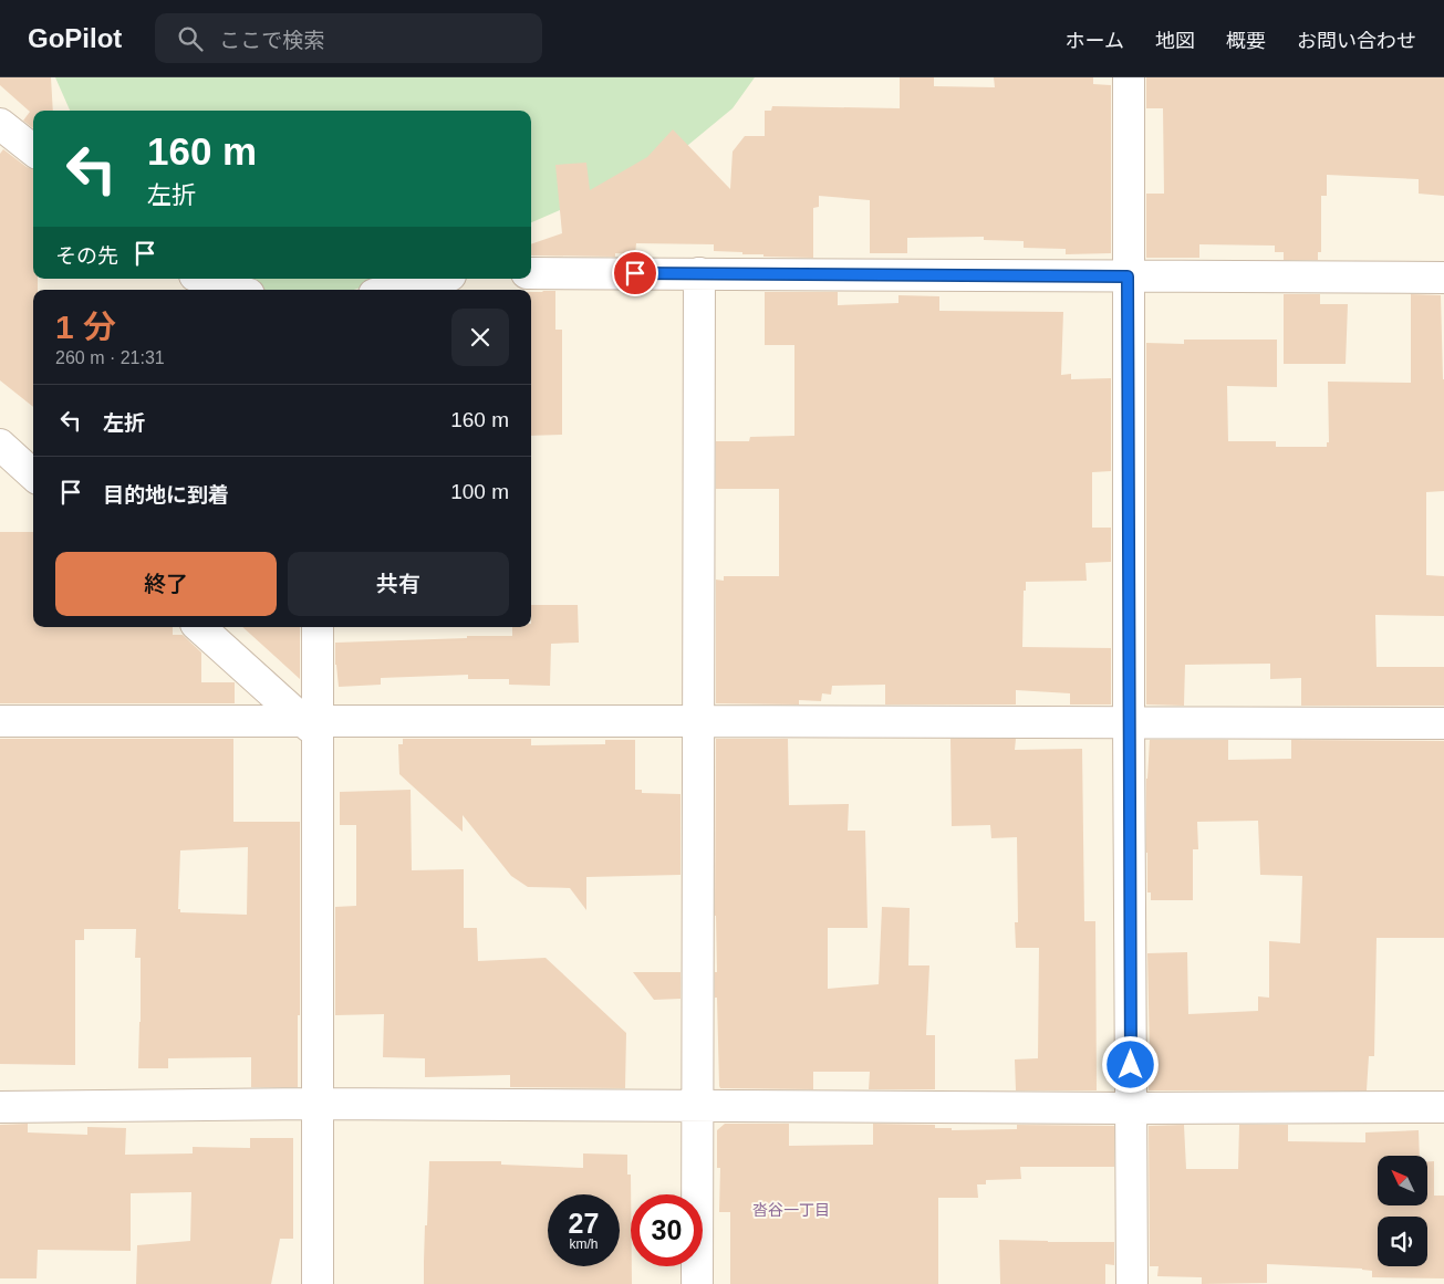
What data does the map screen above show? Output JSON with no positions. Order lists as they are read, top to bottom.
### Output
{
  "districts": ["沓谷一丁目"],
  "north": "top left",
  "page": {
    "header": "GoPilot",
    "search": "ここで検索",
    "nav": [
      "ホーム",
      "地図",
      "概要",
      "お問い合わせ"
    ],
    "turn": ["160 m", "左折"],
    "then": "その先",
    "heading": ["1 分", "260 m · 21:31"],
    "list": [
      {
        "name": "左折",
        "value": "160 m"
      },
      {
        "name": "目的地に到着",
        "value": "100 m"
      }
    ],
    "buttons": ["終了", "共有"],
    "speed": "27 km/h",
    "limit": "30"
  }
}
